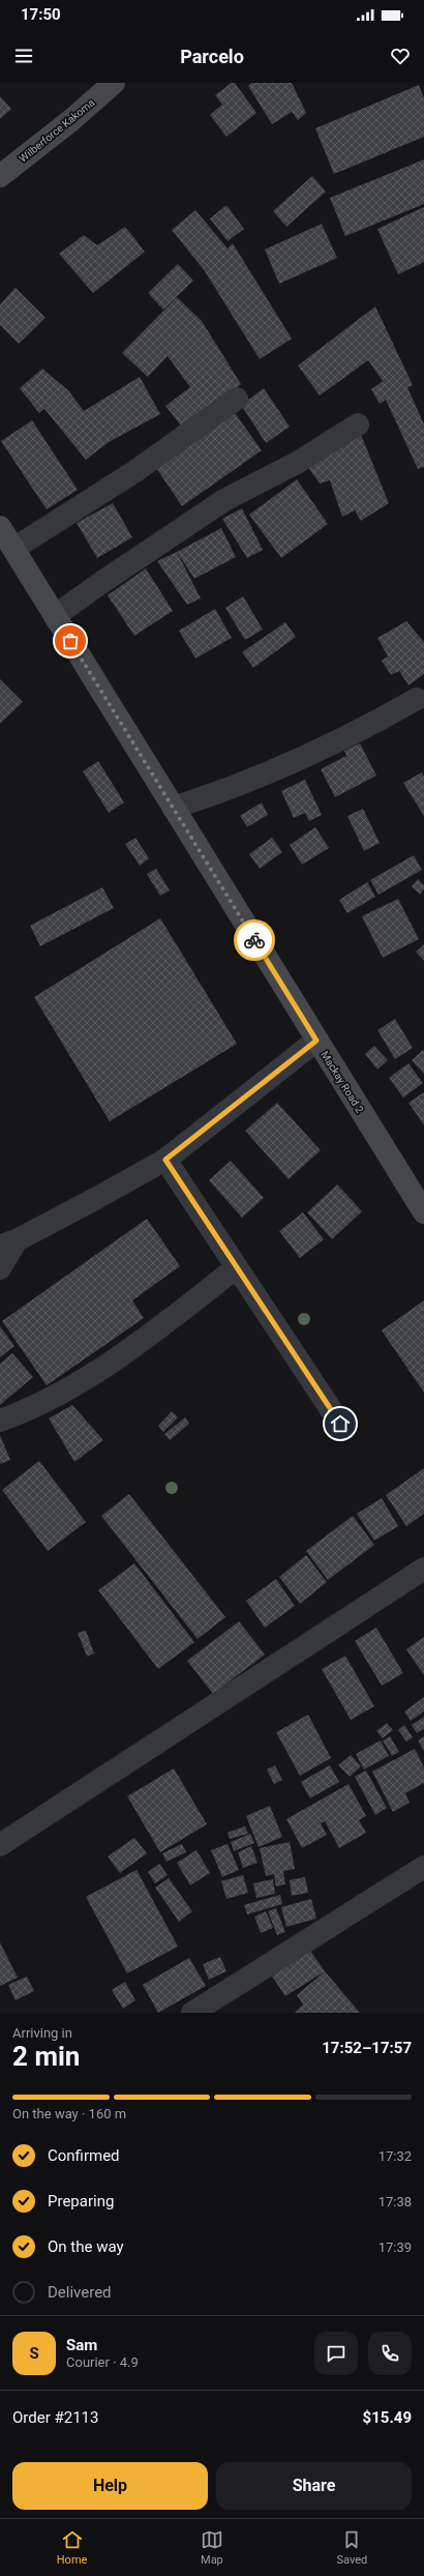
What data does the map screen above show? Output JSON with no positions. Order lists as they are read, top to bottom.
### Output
{
  "streets": {
    "street": ["Wilberforce Kakoma", "Mackay Road 2"]
  },
  "page": {
    "status": "17:50",
    "header": "Parcelo",
    "heading": ["2 min", "Arriving in", "17:52–17:57"],
    "panel": [
      "Sam",
      "Courier · 4.9",
      "Order #2113",
      "$15.49"
    ],
    "bar": "On the way · 160 m",
    "list": [
      ["Confirmed", "17:32"],
      ["Preparing", "17:38"],
      ["On the way", "17:39"],
      "Delivered"
    ],
    "round": "S",
    "buttons": ["Help", "Share"],
    "tabs": ["Home", "Map", "Saved"]
  }
}
